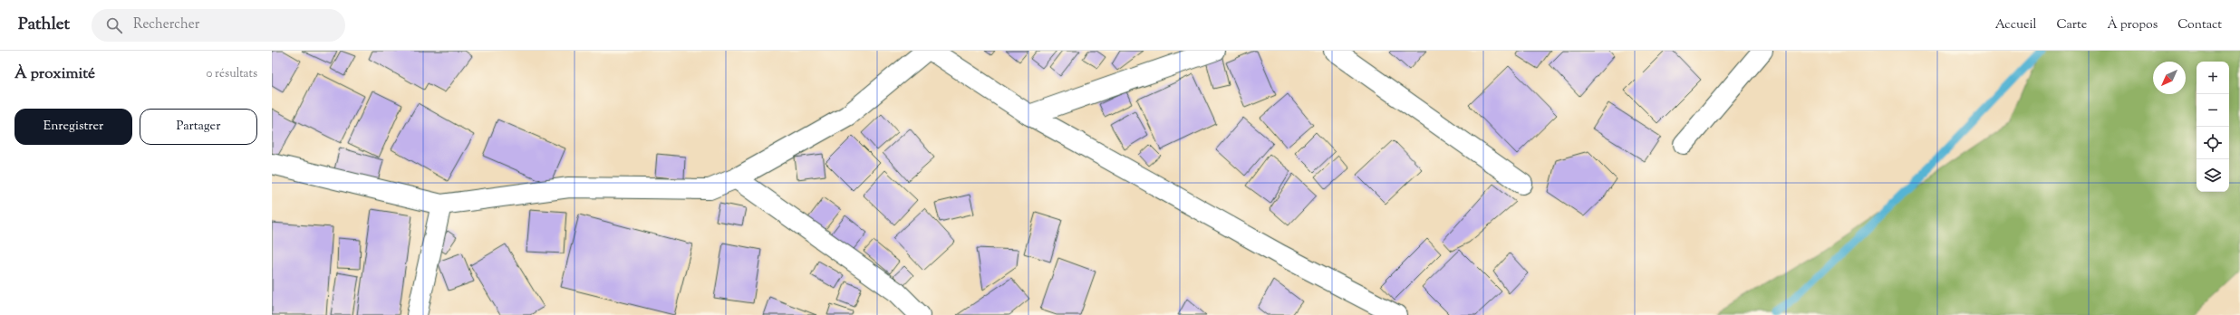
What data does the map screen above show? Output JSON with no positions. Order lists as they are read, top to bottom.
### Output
{
  "north": "bottom left",
  "page": {
    "header": "Pathlet",
    "search": "Rechercher",
    "nav": [
      "Accueil",
      "Carte",
      "À propos",
      "Contact"
    ],
    "heading": ["À proximité", "0 résultats"],
    "map_buttons": ["+", "−"],
    "buttons": ["Enregistrer", "Partager"]
  }
}
